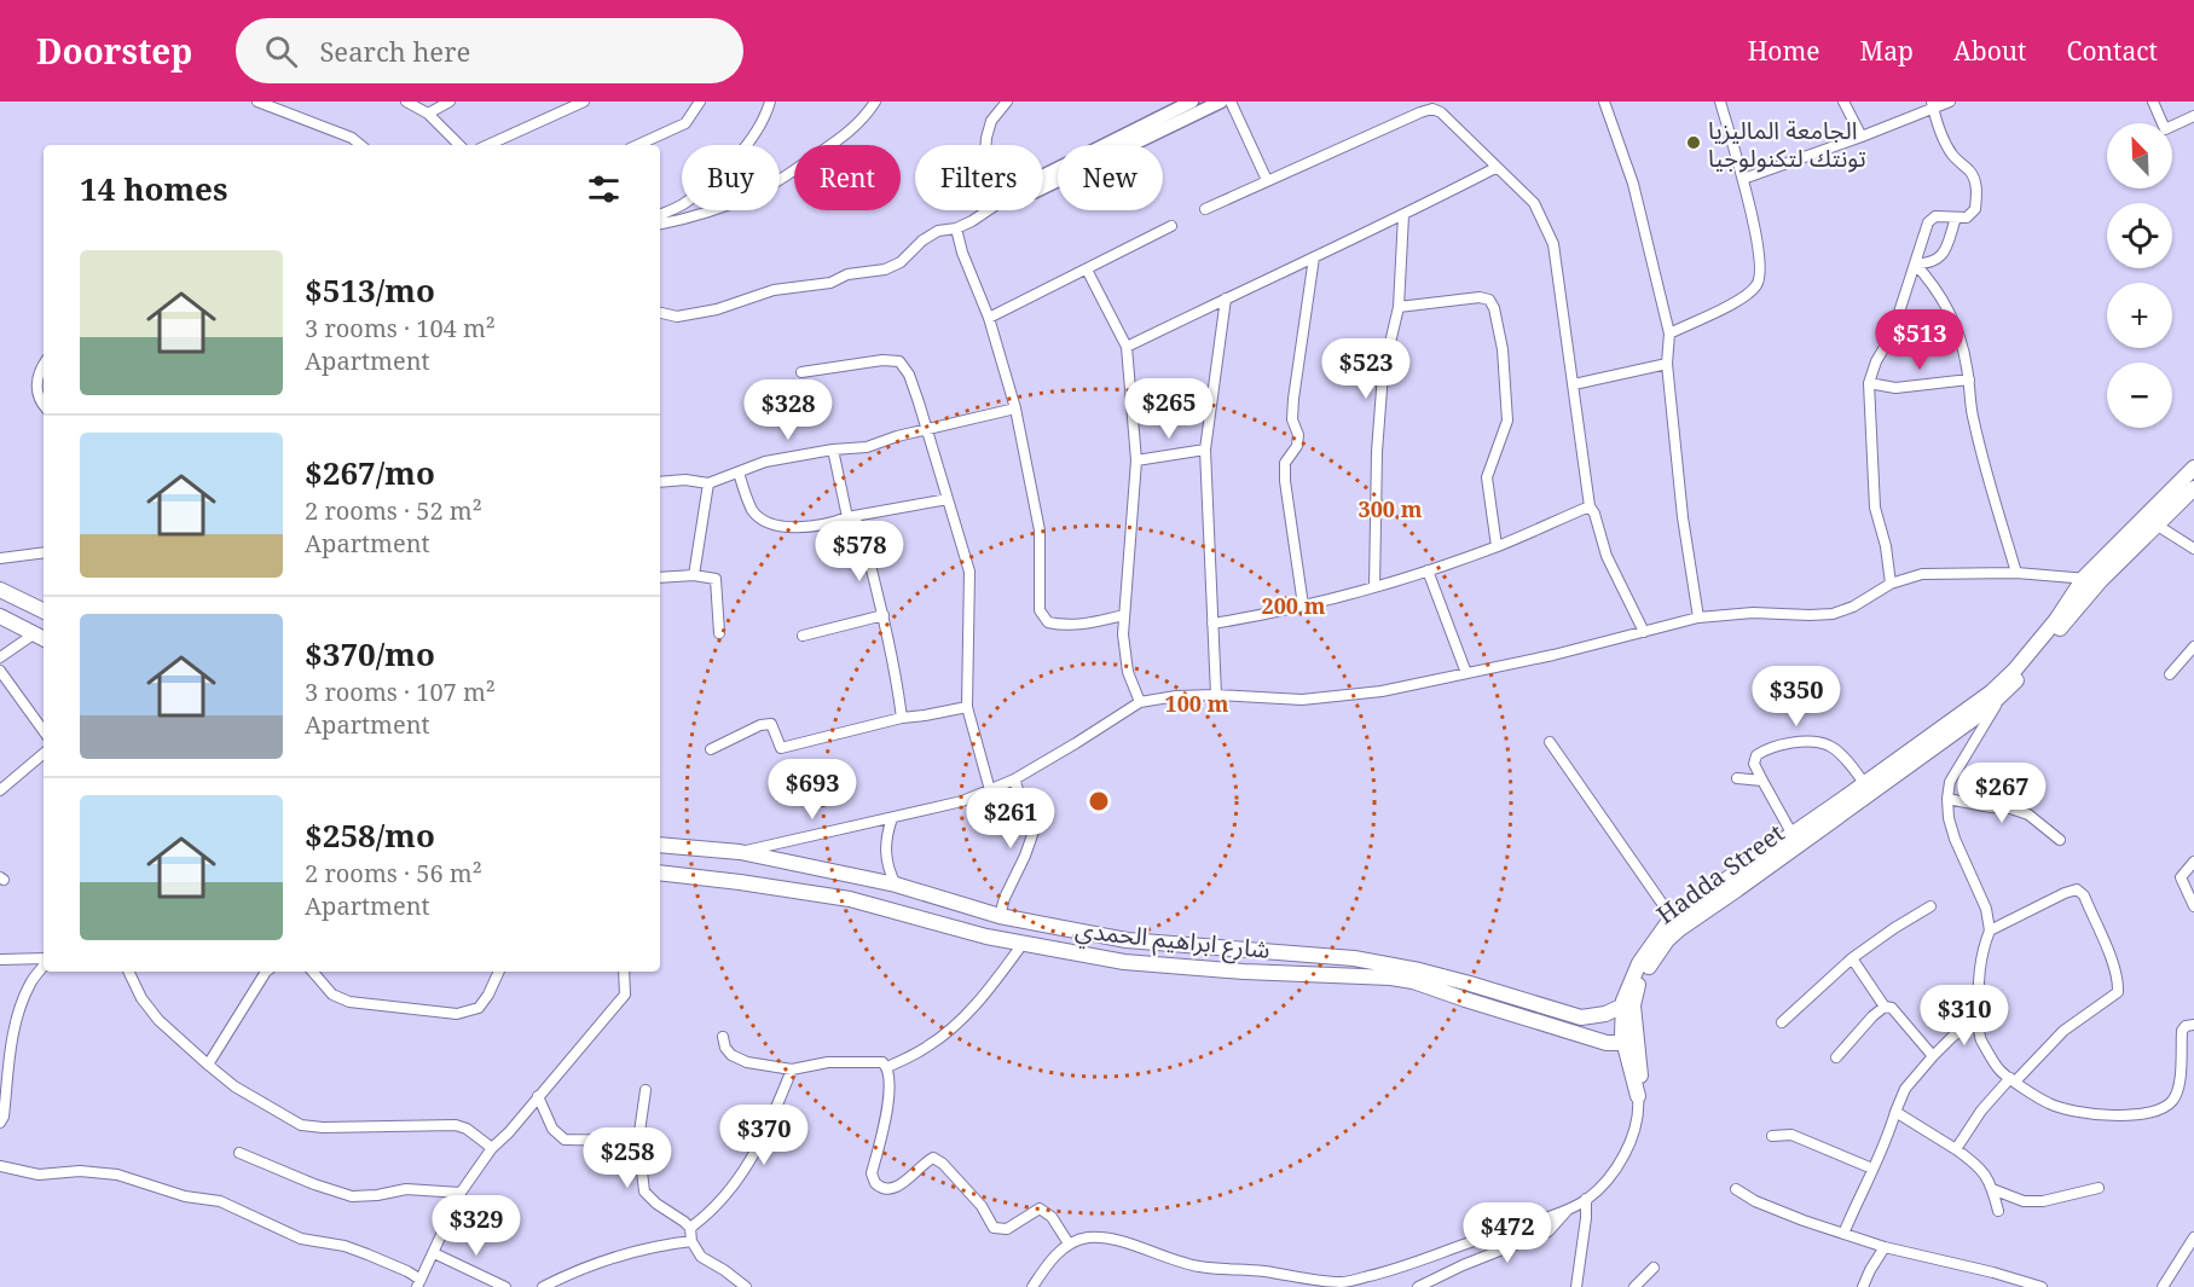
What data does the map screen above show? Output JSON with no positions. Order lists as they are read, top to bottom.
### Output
{
  "streets": {
    "main road": ["Hadda Street", "شارع ابراهيم الحمدي"]
  },
  "crossings": [
    ["Hadda Street", "شارع ابراهيم الحمدي"]
  ],
  "places": ["الجامعة الماليزيا تونتك لتكنولوجيا"],
  "north": "top left",
  "page": {
    "header": "Doorstep",
    "search": "Search here",
    "nav": [
      "Home",
      "Map",
      "About",
      "Contact"
    ],
    "map_buttons": ["+", "−"],
    "chip": [
      "Buy",
      "Rent",
      "Filters",
      "New"
    ],
    "heading": "14 homes",
    "list": [
      {
        "name": "$513/mo",
        "note": "3 rooms · 104 m² · Apartment"
      },
      {
        "name": "$267/mo",
        "note": "2 rooms · 52 m² · Apartment"
      },
      {
        "name": "$370/mo",
        "note": "3 rooms · 107 m² · Apartment"
      },
      {
        "name": "$258/mo",
        "note": "2 rooms · 56 m² · Apartment"
      }
    ],
    "price": [
      "$513",
      "$523",
      "$265",
      "$328",
      "$578",
      "$350",
      "$693",
      "$267",
      "$261",
      "$310",
      "$370",
      "$258",
      "$329",
      "$472"
    ]
  },
  "rings": ["300 m", "200 m", "100 m"]
}
